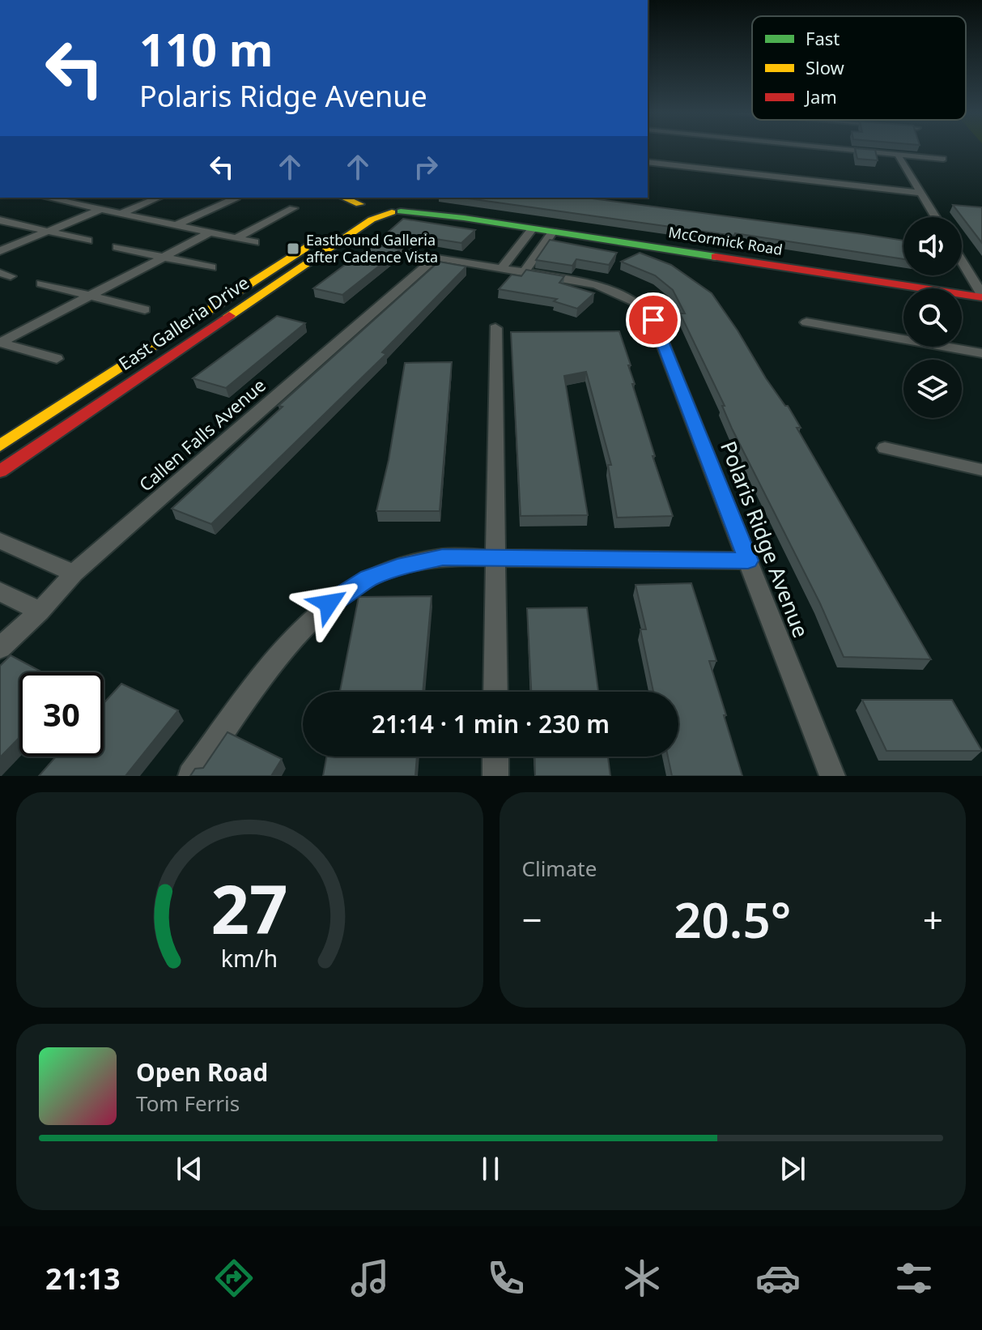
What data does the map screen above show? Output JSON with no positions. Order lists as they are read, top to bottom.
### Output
{
  "streets": {
    "main road": ["McCormick Road", "East Galleria Drive"],
    "street": ["Callen Falls Avenue", "Polaris Ridge Avenue"]
  },
  "crossings": [
    ["McCormick Road", "East Galleria Drive"]
  ],
  "places": {
    "transit": ["Eastbound Galleria after Cadence Vista"]
  },
  "legend": ["Fast", "Slow", "Jam"],
  "page": {
    "turn": ["110 m", "Polaris Ridge Avenue"],
    "limit": "30",
    "trip": "21:14 · 1 min · 230 m",
    "tile": "Climate",
    "heat": ["−", "20.5°", "+"],
    "song": ["Open Road", "Tom Ferris"],
    "tabs": "21:13",
    "gauge": ["27", "km/h"]
  }
}
